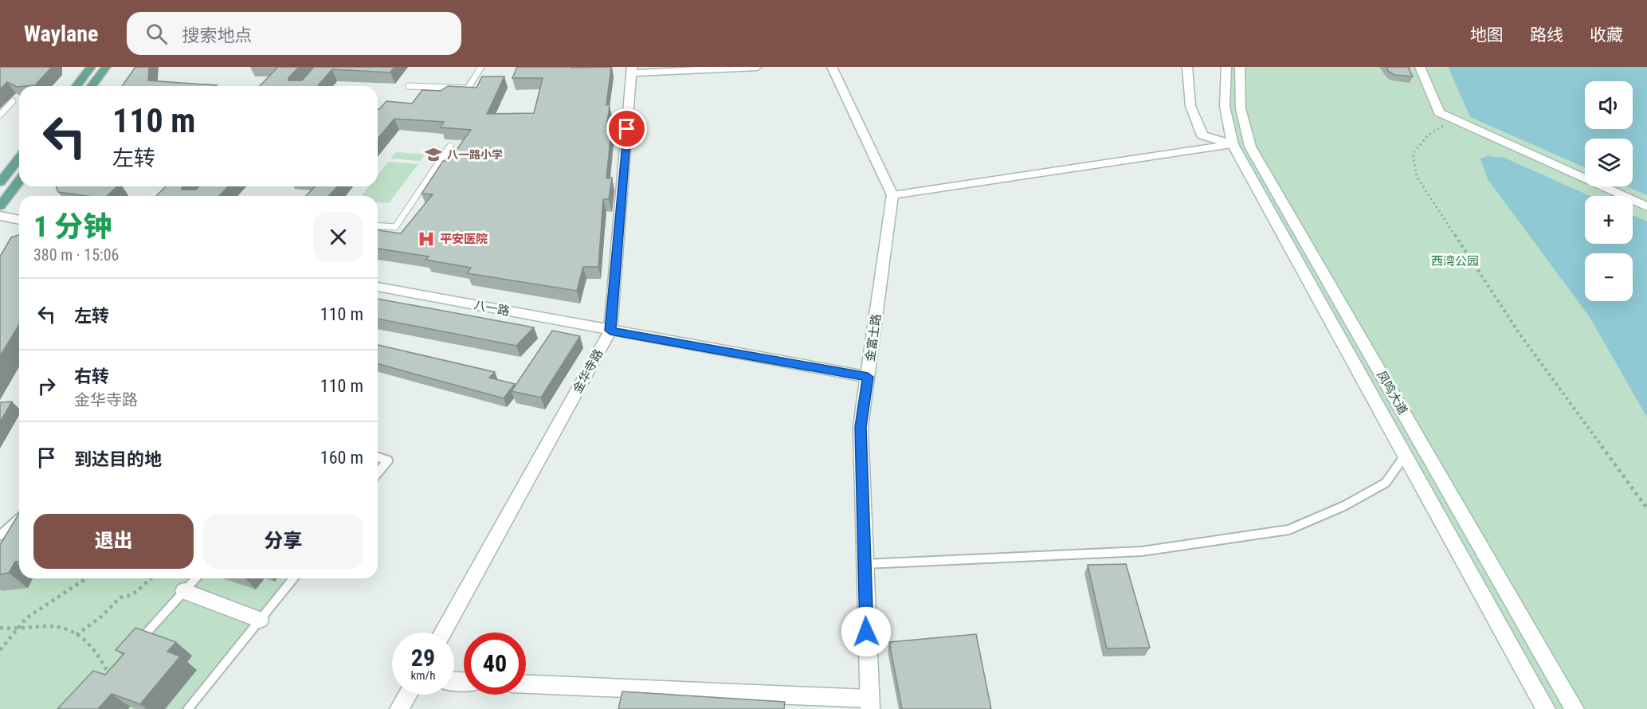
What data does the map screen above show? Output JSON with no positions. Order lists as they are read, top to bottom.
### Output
{
  "streets": {
    "street": [
      "八一路",
      "金富士路",
      "金华寺路",
      "凤鸣大道"
    ]
  },
  "crossings": [
    ["八一路", "金富士路"],
    ["八一路", "金华寺路"]
  ],
  "parks": ["西湾公园"],
  "places": {
    "school or university": ["八一路小学"],
    "hospital": ["平安医院"]
  },
  "page": {
    "header": "Waylane",
    "search": "搜索地点",
    "nav": ["地图", "路线", "收藏"],
    "map_buttons": ["+", "−"],
    "turn": ["110 m", "左转"],
    "heading": ["1 分钟", "380 m · 15:06"],
    "list": [
      {
        "name": "左转",
        "value": "110 m"
      },
      {
        "name": "右转",
        "note": "金华寺路",
        "value": "110 m"
      },
      {
        "name": "到达目的地",
        "value": "160 m"
      }
    ],
    "buttons": ["退出", "分享"],
    "speed": "29 km/h",
    "limit": "40"
  }
}
